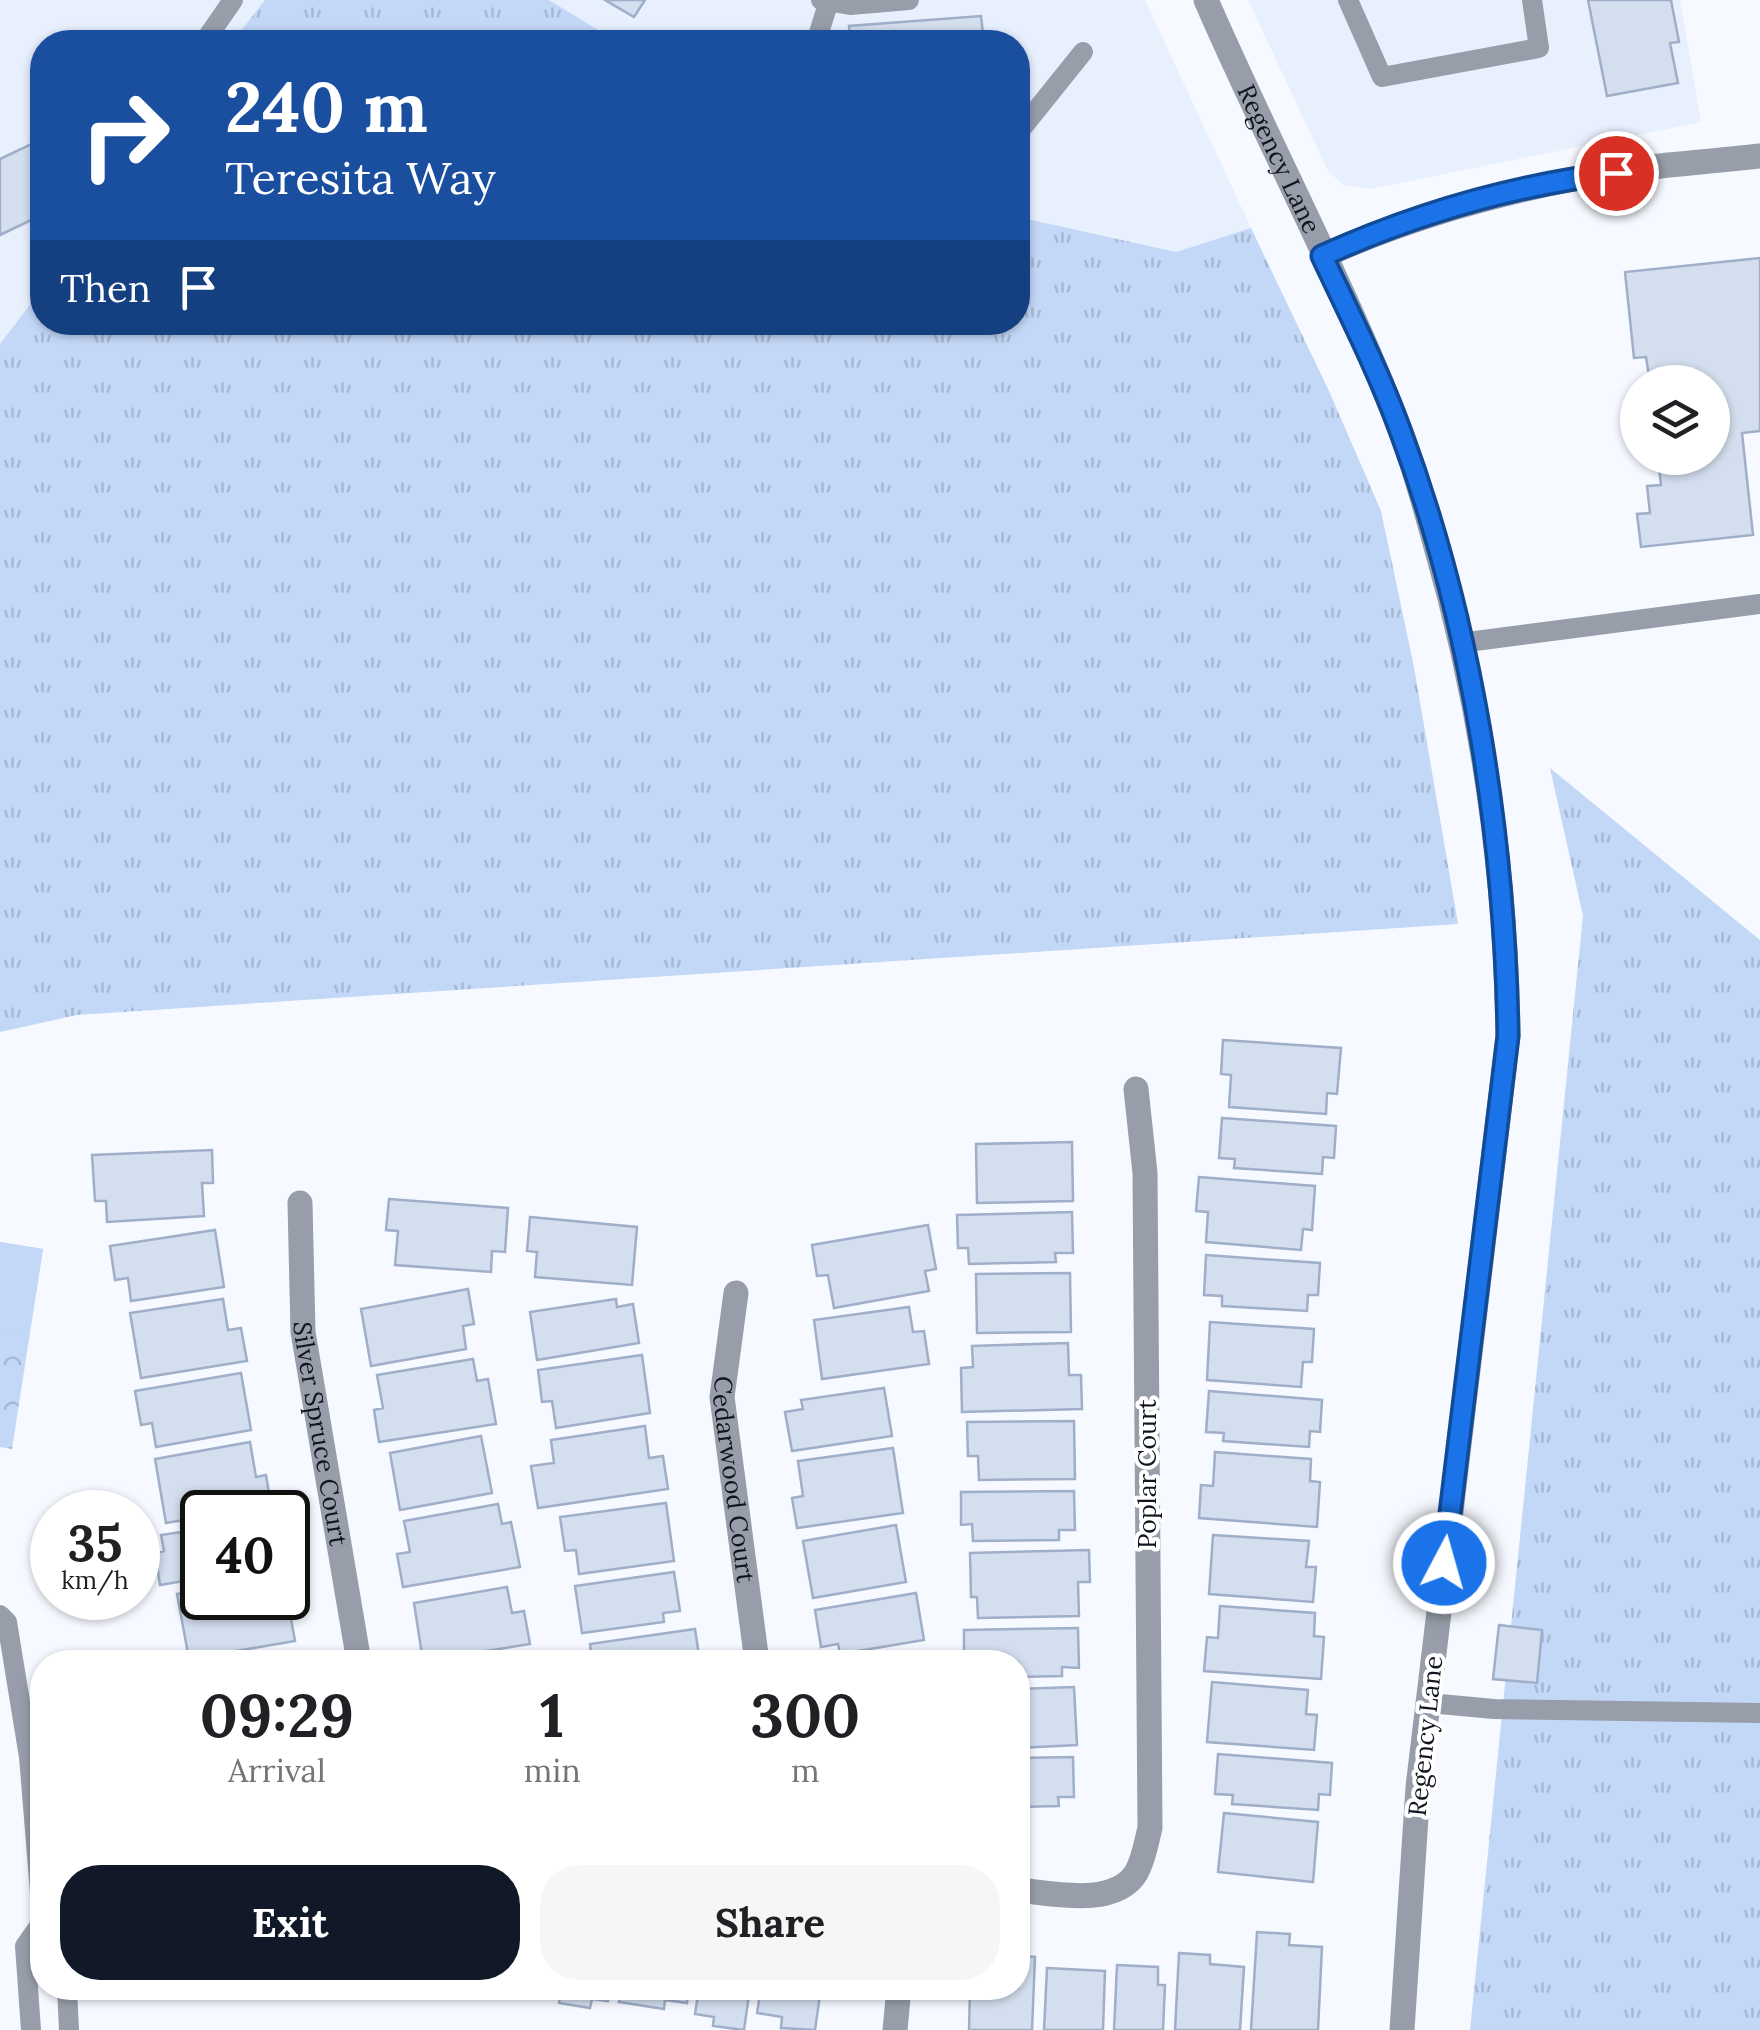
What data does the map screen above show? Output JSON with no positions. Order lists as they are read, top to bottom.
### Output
{
  "streets": {
    "street": [
      "Regency Lane",
      "Silver Spruce Court",
      "Poplar Court",
      "Cedarwood Court"
    ]
  },
  "page": {
    "turn": ["240 m", "Teresita Way"],
    "then": "Then",
    "speed": "35 km/h",
    "limit": "40",
    "eta": [
      "09:29",
      "Arrival",
      "1",
      "min",
      "300",
      "m"
    ],
    "buttons": ["Exit", "Share"]
  }
}
